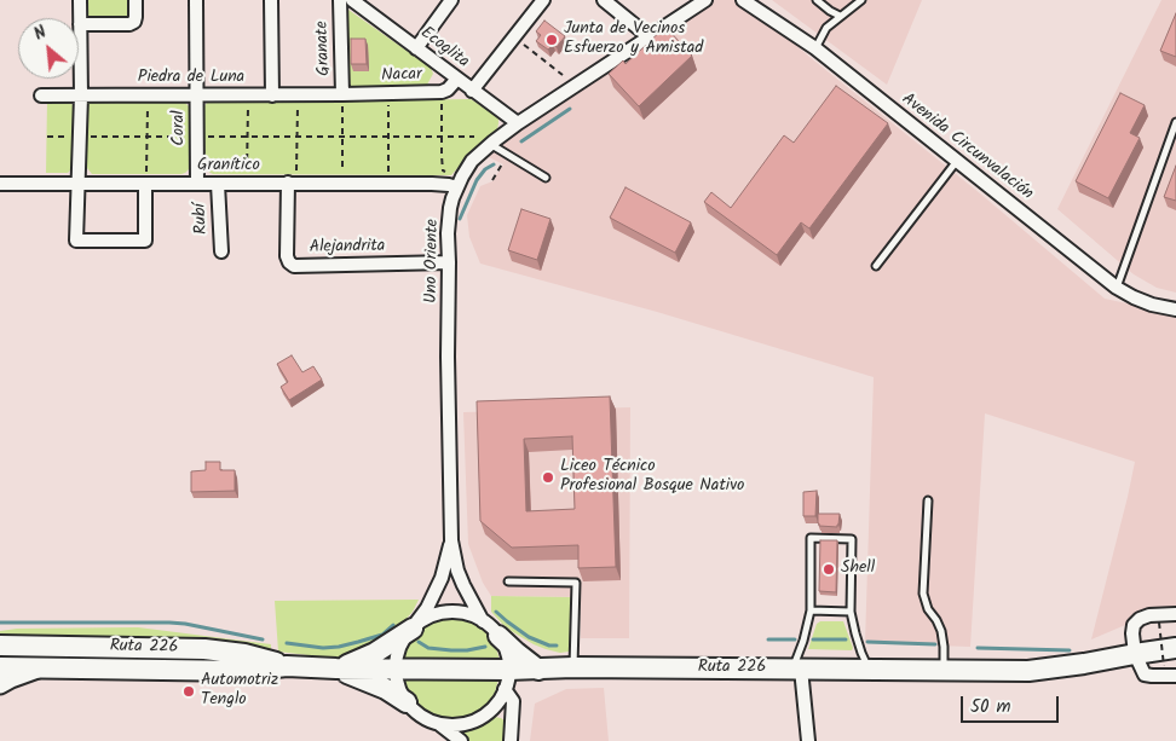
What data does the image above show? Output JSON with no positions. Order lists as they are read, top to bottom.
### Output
{
  "streets": {
    "main road": ["Ruta 226"],
    "street": [
      "Granate",
      "Ecoglita",
      "Nacar",
      "Piedra de Luna",
      "Coral",
      "Avenida Circunvalación",
      "Granítico",
      "Rubí",
      "Alejandrita",
      "Uno Oriente"
    ]
  },
  "crossings": [
    ["Granate", "Nacar"],
    ["Granate", "Piedra de Luna"],
    ["Ecoglita", "Nacar"],
    ["Ecoglita", "Uno Oriente"],
    ["Nacar", "Piedra de Luna"],
    ["Piedra de Luna", "Coral"],
    ["Coral", "Granítico"],
    ["Granítico", "Rubí"],
    ["Granítico", "Alejandrita"],
    ["Granítico", "Uno Oriente"],
    ["Alejandrita", "Uno Oriente"],
    ["Uno Oriente", "Ruta 226"]
  ],
  "places": [
    "Junta de Vecinos Esfuerzo y Amistad",
    "Liceo Técnico Profesional Bosque Nativo",
    "Shell",
    "Automotriz Tenglo"
  ],
  "scale_bar": "50 m",
  "north": "top left"
}
